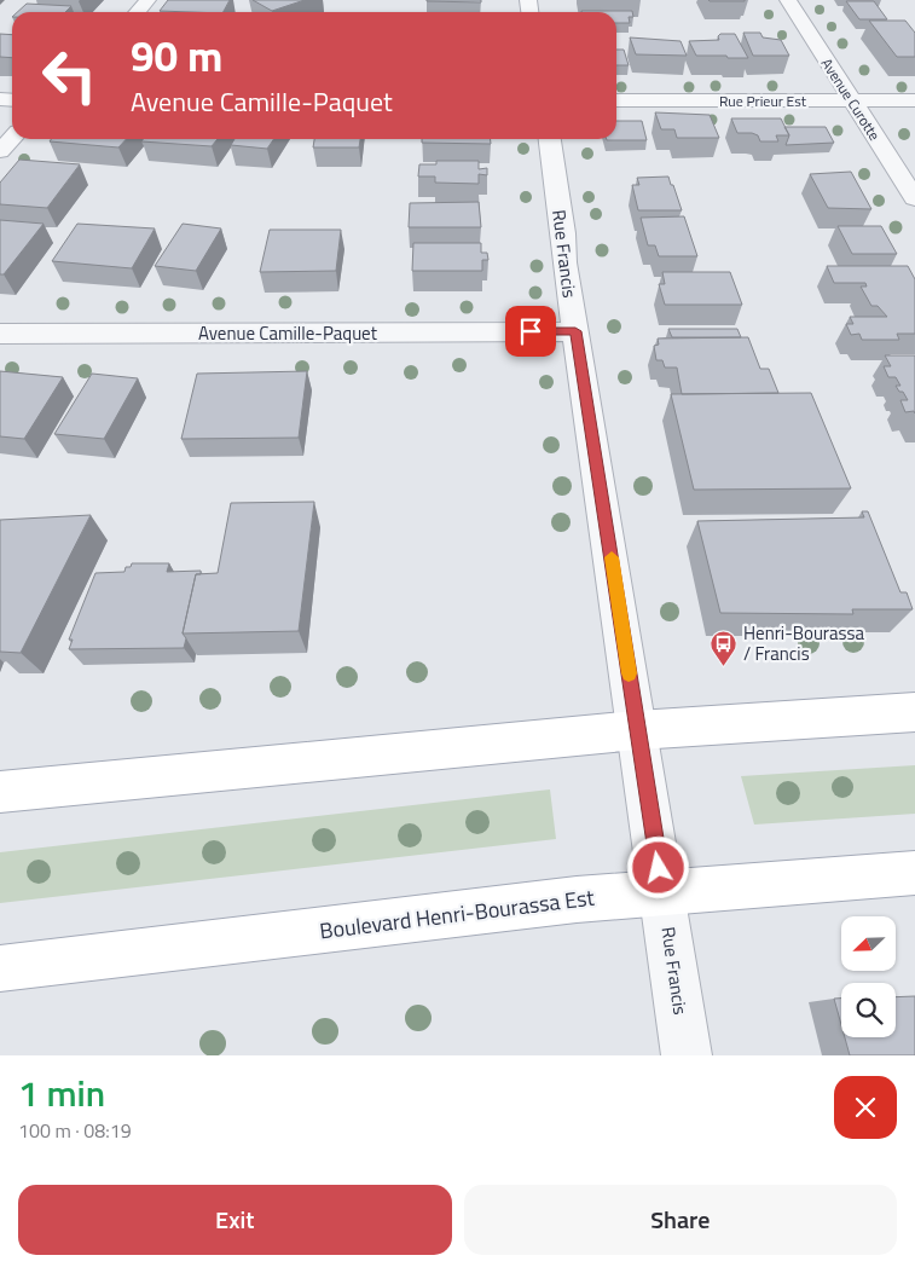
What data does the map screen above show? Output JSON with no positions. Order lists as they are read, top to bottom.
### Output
{
  "streets": {
    "main road": ["Boulevard Henri-Bourassa Est"],
    "street": [
      "Avenue Curotte",
      "Rue Prieur Est",
      "Rue Francis",
      "Avenue Camille-Paquet"
    ]
  },
  "crossings": [
    ["Avenue Curotte", "Rue Prieur Est"],
    ["Rue Francis", "Avenue Camille-Paquet"],
    ["Rue Francis", "Boulevard Henri-Bourassa Est"]
  ],
  "places": {
    "bus stop": ["Henri-Bourassa / Francis"]
  },
  "north": "bottom left",
  "page": {
    "turn": ["90 m", "Avenue Camille-Paquet"],
    "heading": ["1 min", "100 m · 08:19"],
    "buttons": ["Exit", "Share"]
  }
}
